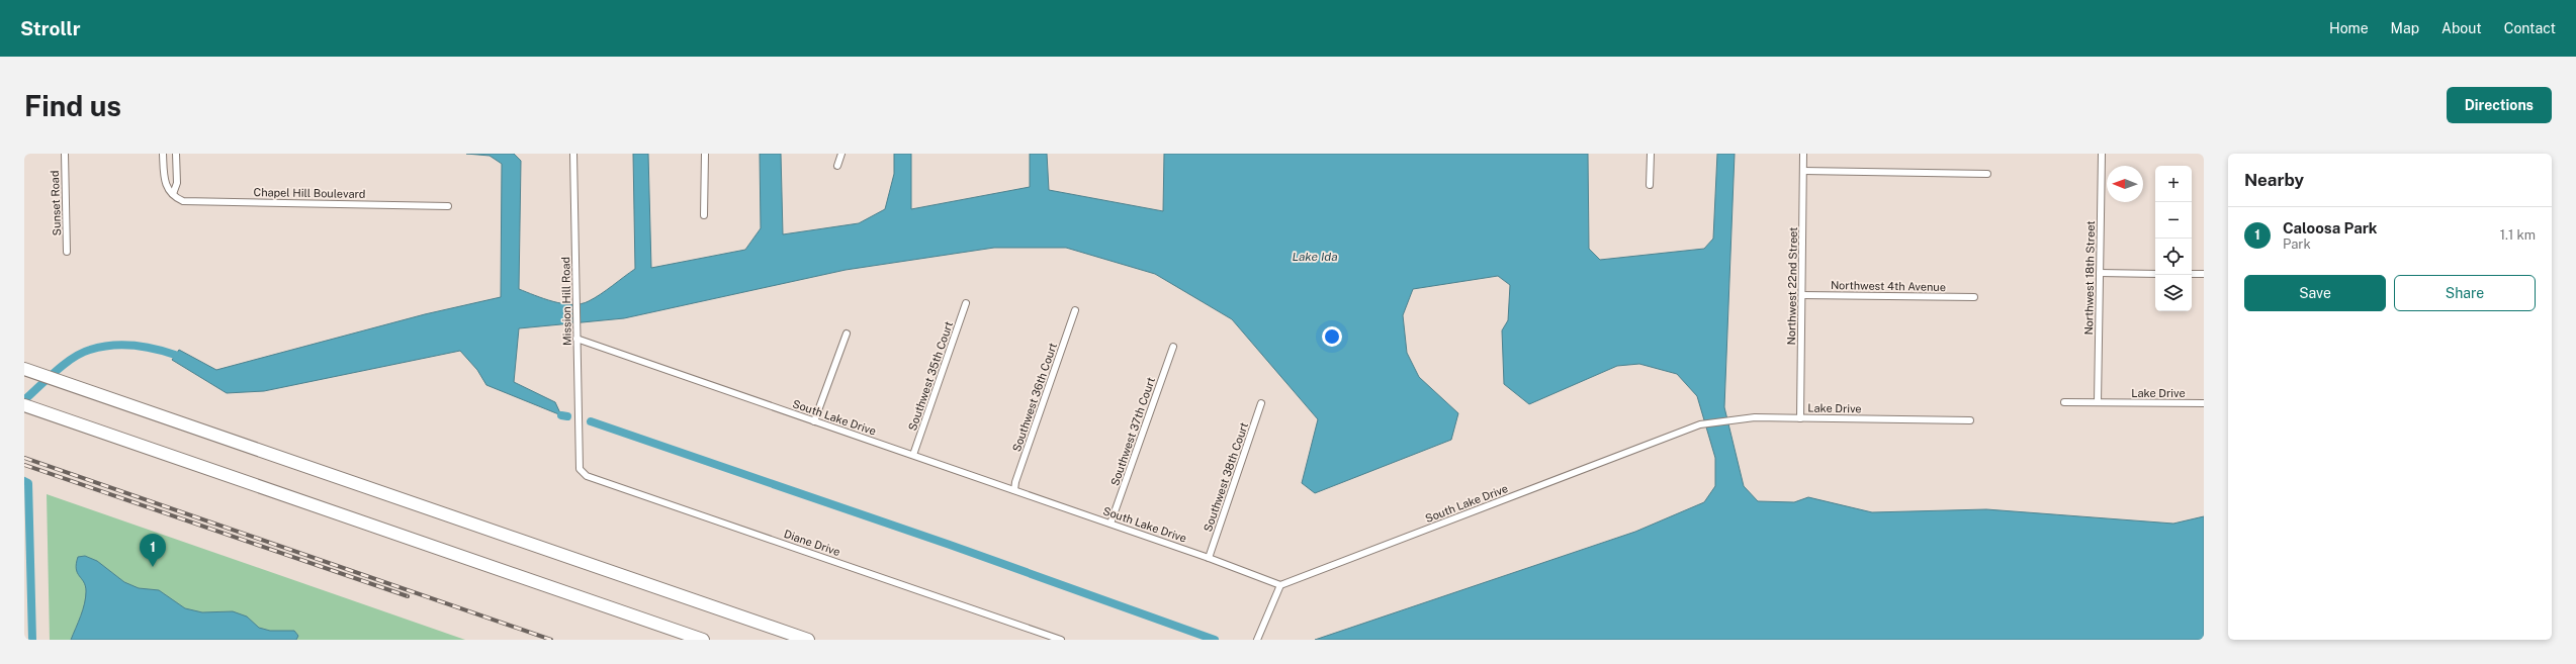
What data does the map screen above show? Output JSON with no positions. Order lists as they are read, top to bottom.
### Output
{
  "streets": {
    "street": [
      "Chapel Hill Boulevard",
      "Sunset Road",
      "Northwest 18th Street",
      "Northwest 22nd Street",
      "Northwest 4th Avenue",
      "Mission Hill Road",
      "Southwest 35th Court",
      "Lake Drive",
      "Southwest 36th Court",
      "South Lake Drive",
      "Southwest 37th Court",
      "Southwest 38th Court",
      "Diane Drive"
    ]
  },
  "crossings": [
    ["Northwest 18th Street", "Lake Drive"],
    ["Northwest 22nd Street", "Northwest 4th Avenue"],
    ["Northwest 22nd Street", "Lake Drive"],
    ["Mission Hill Road", "South Lake Drive"],
    ["Mission Hill Road", "Diane Drive"],
    ["Southwest 35th Court", "South Lake Drive"],
    ["Lake Drive", "South Lake Drive"],
    ["Southwest 36th Court", "South Lake Drive"],
    ["South Lake Drive", "Southwest 37th Court"],
    ["South Lake Drive", "Southwest 38th Court"]
  ],
  "water": ["Lake Ida"],
  "north": "left",
  "page": {
    "header": "Strollr",
    "nav": [
      "Home",
      "Map",
      "About",
      "Contact"
    ],
    "buttons": [
      "Directions",
      ["Save", "Share"]
    ],
    "title": "Find us",
    "heading": "Nearby",
    "map_buttons": ["+", "−"],
    "list": [
      {
        "mark": "1",
        "name": "Caloosa Park",
        "note": "Park",
        "value": "1.1 km"
      }
    ],
    "pins": "1"
  }
}
